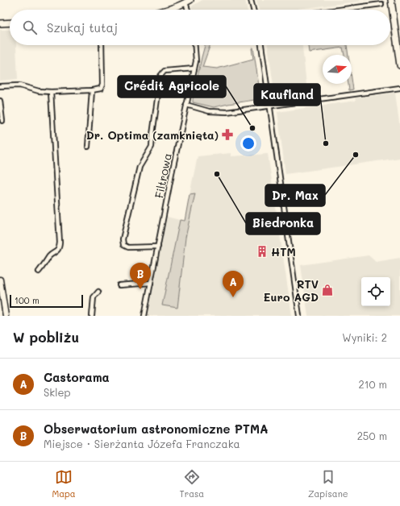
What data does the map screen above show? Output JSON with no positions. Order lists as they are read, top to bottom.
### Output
{
  "streets": {
    "street": ["Filtrowa"]
  },
  "places": {
    "other": [
      "Crédit Agricole",
      "Kaufland",
      "Dr. Max",
      "Biedronka"
    ],
    "pharmacy": ["Dr. Optima (zamknięta)"],
    "building": ["HTM"],
    "shop": ["RTV Euro AGD"]
  },
  "scale_bar": "100 m",
  "north": "right",
  "page": {
    "search": "Szukaj tutaj",
    "pins": ["B", "A"],
    "scale": "100 m",
    "heading": ["W pobliżu", "Wyniki: 2"],
    "list": [
      {
        "mark": "A",
        "name": "Castorama",
        "note": "Sklep",
        "value": "210 m"
      },
      {
        "mark": "B",
        "name": "Obserwatorium astronomiczne PTMA",
        "note": "Miejsce · Sierżanta Józefa Franczaka",
        "value": "250 m"
      }
    ],
    "nav": ["Mapa", "Trasa", "Zapisane"]
  }
}
